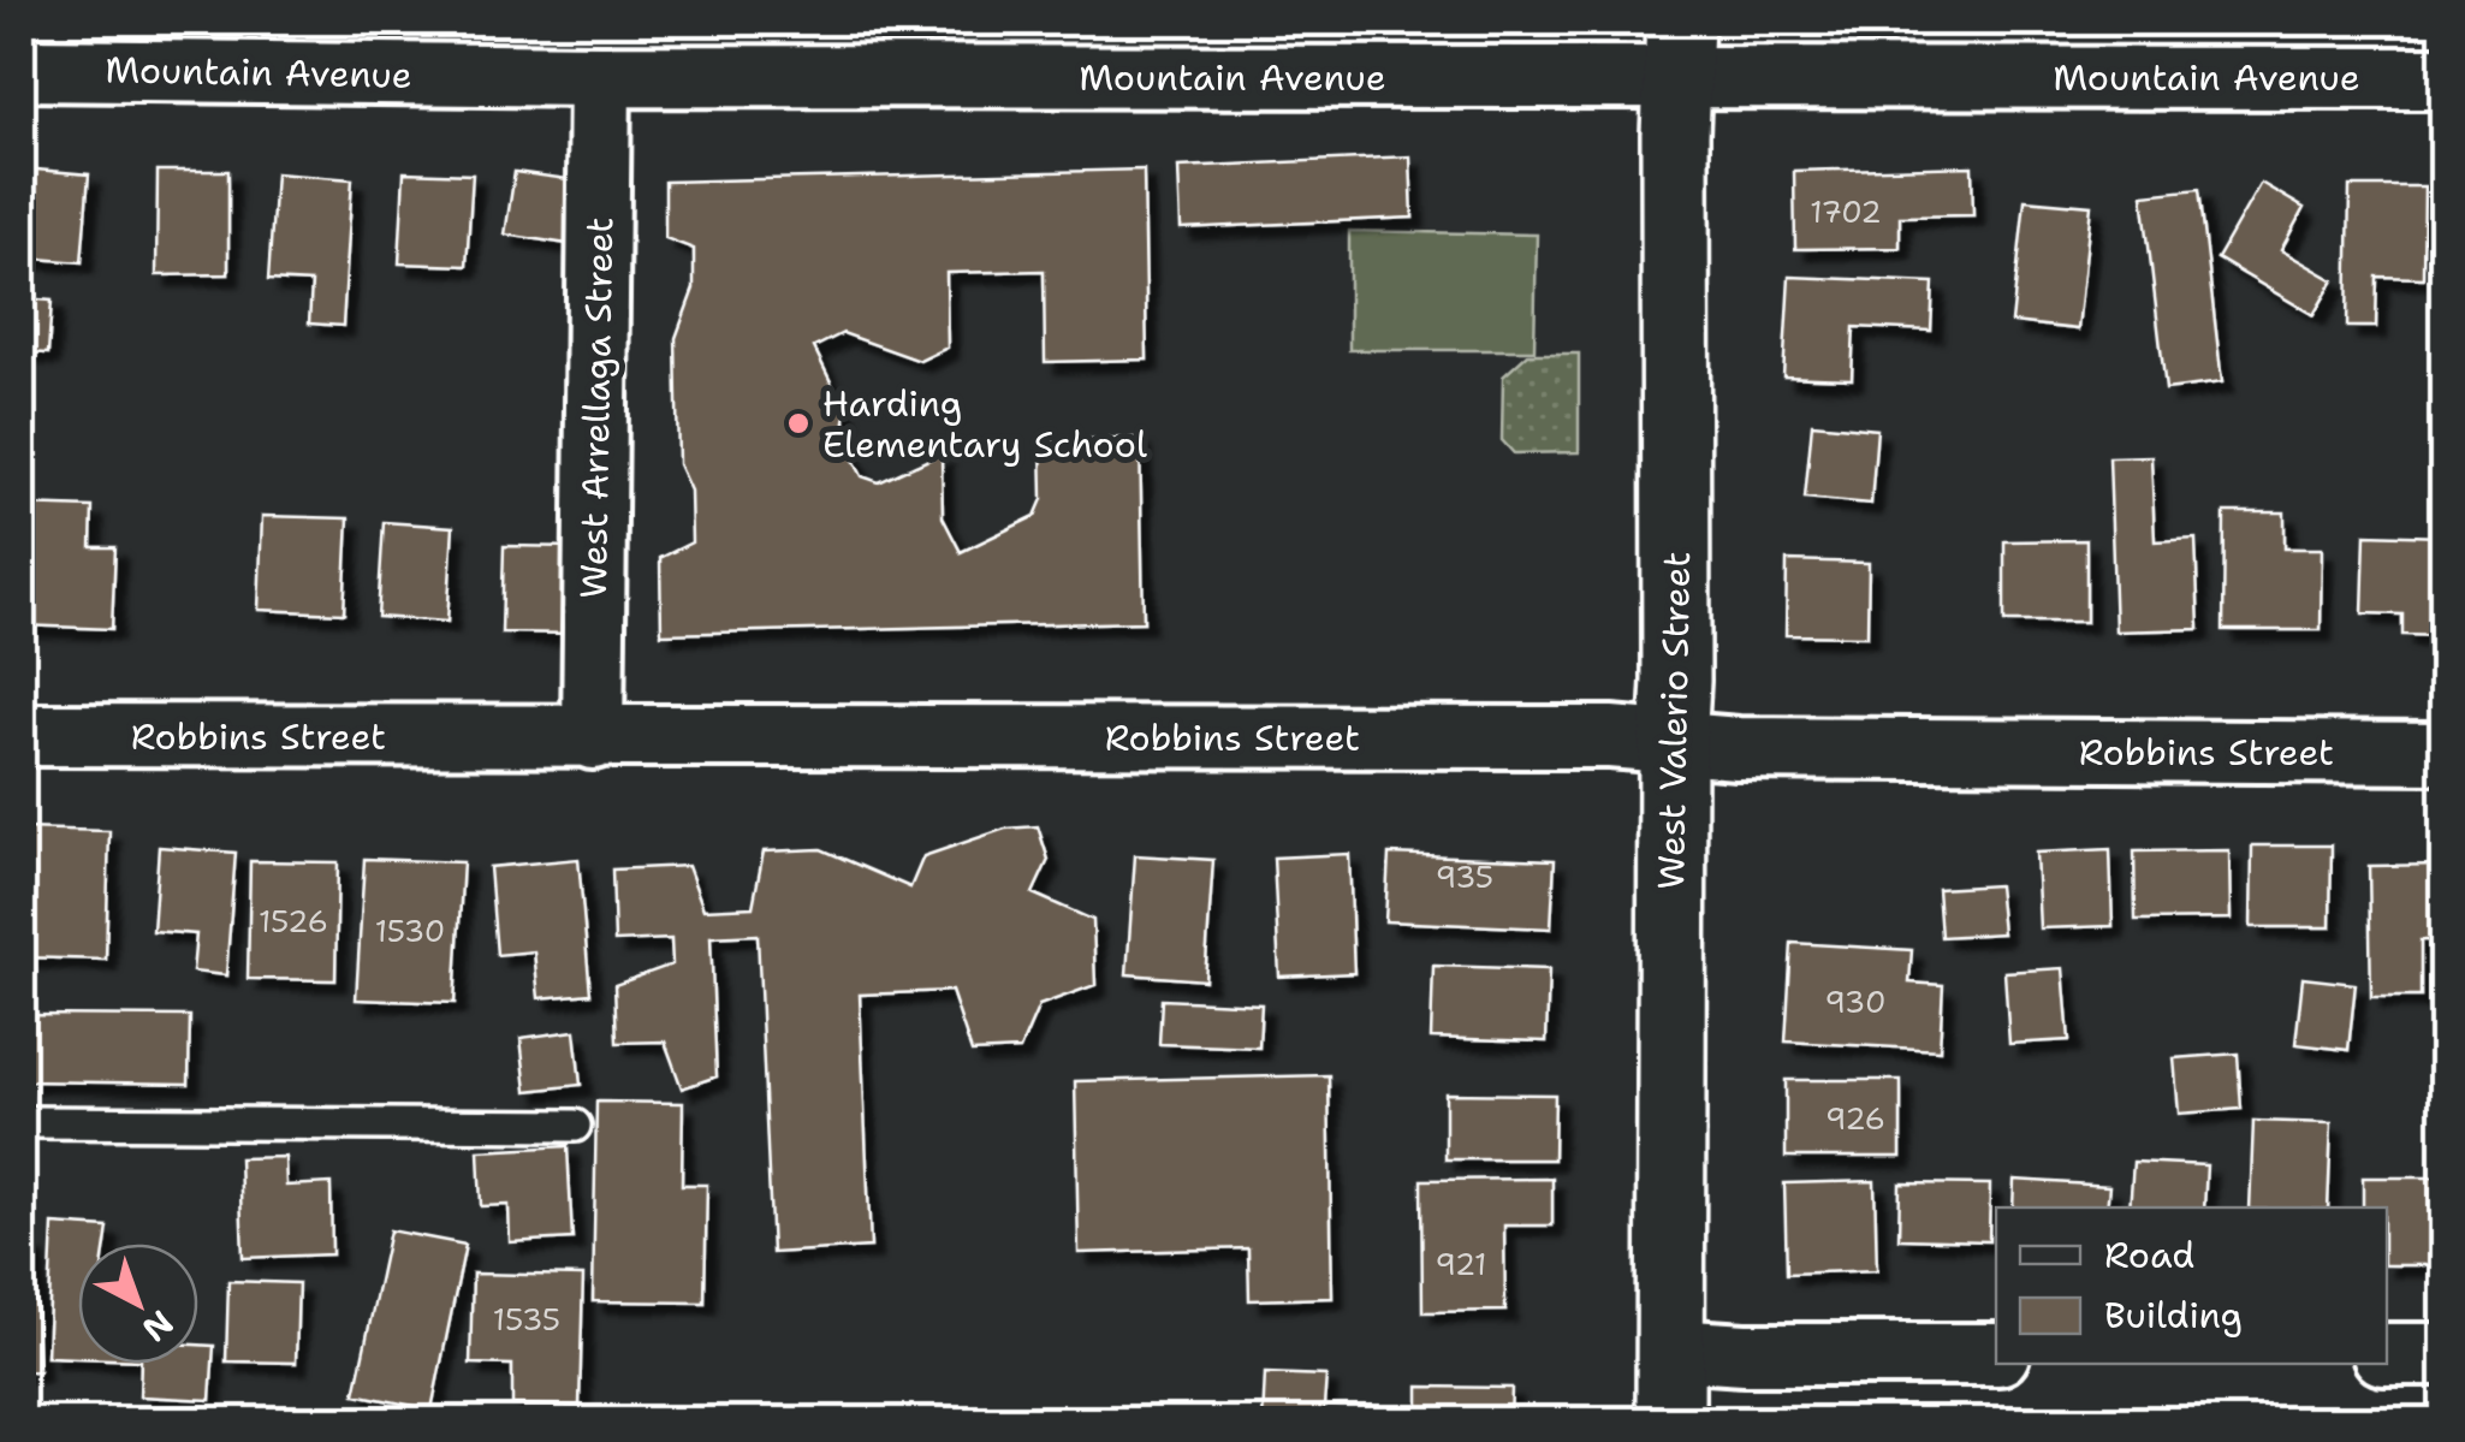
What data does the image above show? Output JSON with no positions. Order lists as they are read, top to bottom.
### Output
{
  "streets": {
    "street": [
      "Mountain Avenue",
      "West Arrellaga Street",
      "West Valerio Street",
      "Robbins Street"
    ]
  },
  "crossings": [
    ["Mountain Avenue", "West Arrellaga Street"],
    ["Mountain Avenue", "West Valerio Street"],
    ["West Arrellaga Street", "Robbins Street"],
    ["West Valerio Street", "Robbins Street"]
  ],
  "places": ["Harding Elementary School"],
  "house_numbers": [
    "1702",
    "935",
    "1526",
    "1530",
    "930",
    "926",
    "921",
    "1535"
  ],
  "legend": ["Road", "Building"],
  "north": "bottom right"
}
